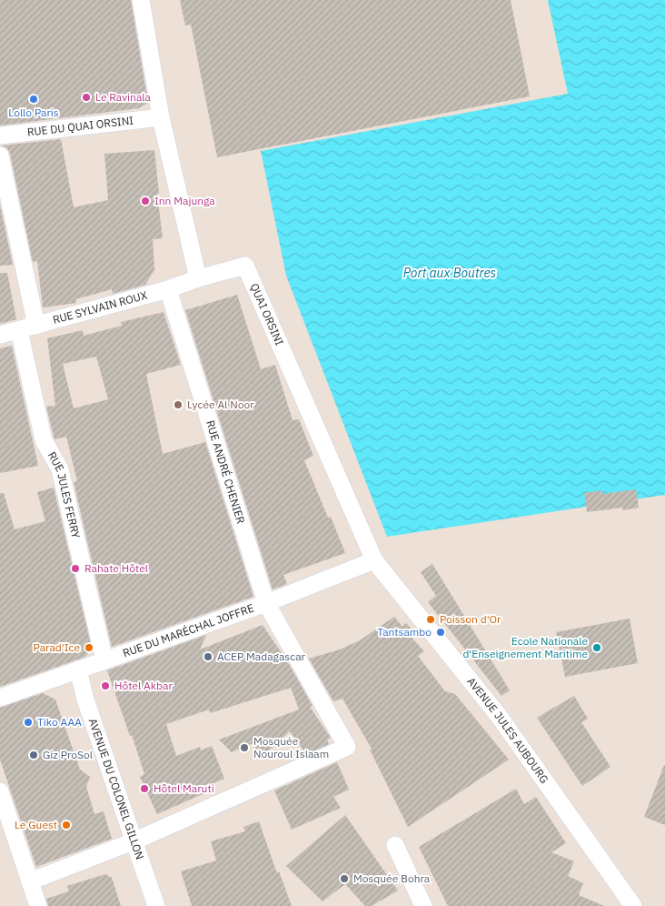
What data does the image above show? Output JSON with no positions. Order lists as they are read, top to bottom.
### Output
{
  "streets": {
    "street": [
      "RUE DU QUAI ORSINI",
      "RUE SYLVAIN ROUX",
      "QUAI ORSINI",
      "RUE ANDRÉ CHENIER",
      "RUE JULES FERRY",
      "RUE DU MARÉCHAL JOFFRE",
      "AVENUE JULES AUBOURG",
      "AVENUE DU COLONEL GILLON"
    ]
  },
  "crossings": [
    ["RUE SYLVAIN ROUX", "QUAI ORSINI"],
    ["RUE SYLVAIN ROUX", "RUE ANDRÉ CHENIER"],
    ["RUE SYLVAIN ROUX", "RUE JULES FERRY"],
    ["QUAI ORSINI", "RUE DU MARÉCHAL JOFFRE"],
    ["QUAI ORSINI", "AVENUE JULES AUBOURG"],
    ["RUE ANDRÉ CHENIER", "RUE DU MARÉCHAL JOFFRE"],
    ["RUE ANDRÉ CHENIER", "AVENUE DU COLONEL GILLON"],
    ["RUE JULES FERRY", "RUE DU MARÉCHAL JOFFRE"],
    ["RUE DU MARÉCHAL JOFFRE", "AVENUE JULES AUBOURG"],
    ["RUE DU MARÉCHAL JOFFRE", "AVENUE DU COLONEL GILLON"]
  ],
  "water": ["Port aux Boutres"],
  "places": [
    "Le Ravinala",
    "Lollo Paris",
    "Inn Majunga",
    "Lycée Al Noor",
    "Rahate Hôtel",
    "Poisson d'Or",
    "Tantsambo",
    "Parad'Ice",
    "Ecole Nationale d'Enseignement Maritime",
    "ACEP Madagascar",
    "Hôtel Akbar",
    "Tiko AAA",
    "Mosquée Nouroul Islaam",
    "Giz ProSol",
    "Hôtel Maruti",
    "Le Guest",
    "Mosquée Bohra"
  ]
}
